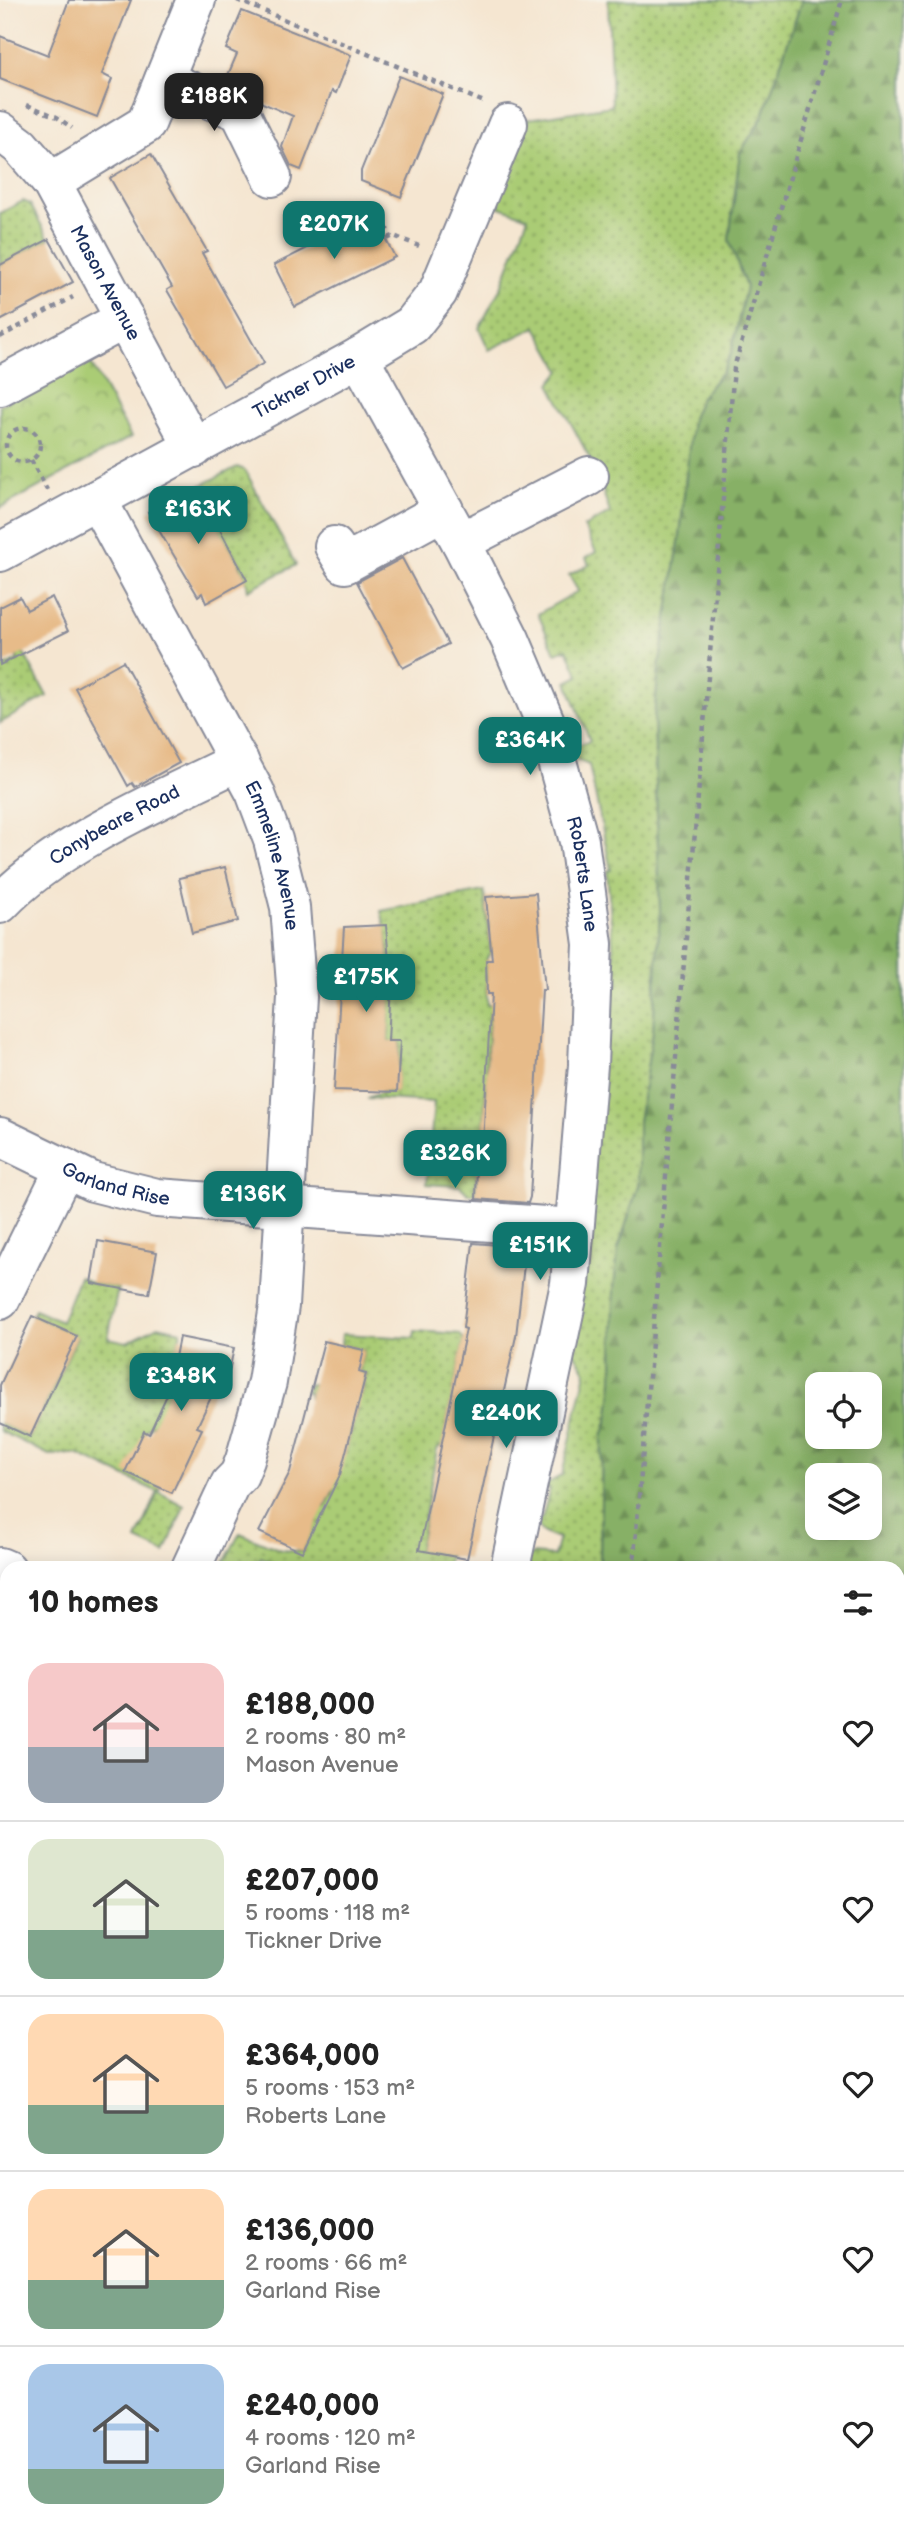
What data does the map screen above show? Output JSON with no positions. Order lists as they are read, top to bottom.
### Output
{
  "streets": {
    "street": [
      "Mason Avenue",
      "Tickner Drive",
      "Conybeare Road",
      "Emmeline Avenue",
      "Roberts Lane",
      "Garland Rise"
    ]
  },
  "crossings": [
    ["Mason Avenue", "Tickner Drive"],
    ["Tickner Drive", "Emmeline Avenue"],
    ["Tickner Drive", "Roberts Lane"],
    ["Conybeare Road", "Emmeline Avenue"],
    ["Emmeline Avenue", "Garland Rise"],
    ["Roberts Lane", "Garland Rise"]
  ],
  "page": {
    "price": [
      "£188K",
      "£207K",
      "£163K",
      "£364K",
      "£175K",
      "£326K",
      "£136K",
      "£151K",
      "£348K",
      "£240K"
    ],
    "heading": "10 homes",
    "list": [
      {
        "name": "£188,000",
        "note": "2 rooms · 80 m² · Mason Avenue"
      },
      {
        "name": "£207,000",
        "note": "5 rooms · 118 m² · Tickner Drive"
      },
      {
        "name": "£364,000",
        "note": "5 rooms · 153 m² · Roberts Lane"
      },
      {
        "name": "£136,000",
        "note": "2 rooms · 66 m² · Garland Rise"
      },
      {
        "name": "£240,000",
        "note": "4 rooms · 120 m² · Garland Rise"
      }
    ]
  }
}
